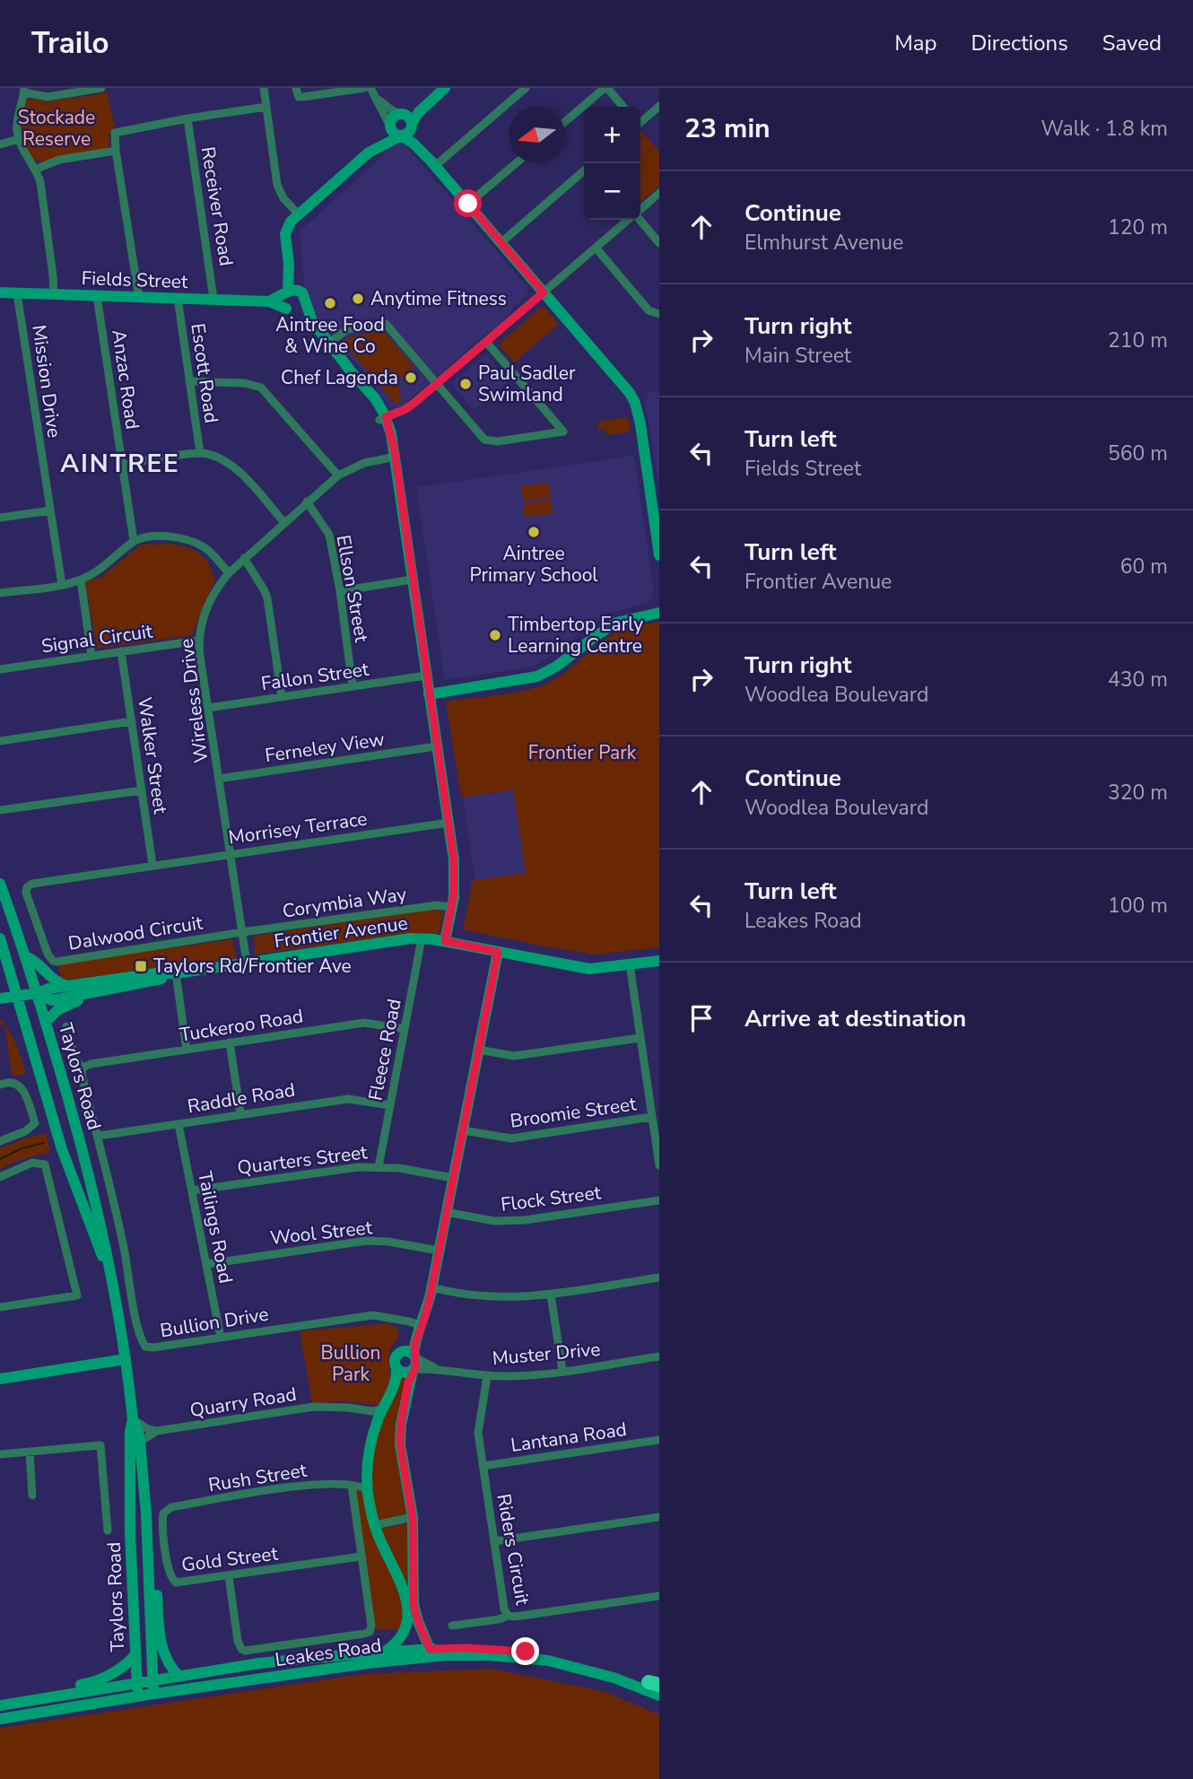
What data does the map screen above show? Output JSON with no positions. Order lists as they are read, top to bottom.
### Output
{
  "streets": {
    "street": [
      "Receiver Road",
      "Fields Street",
      "Escott Road",
      "Anzac Road",
      "Mission Drive",
      "Ellson Street",
      "Signal Circuit",
      "Fallon Street",
      "Wireless Drive",
      "Ferneley View",
      "Walker Street",
      "Morrisey Terrace",
      "Corymbia Way",
      "Frontier Avenue",
      "Dalwood Circuit",
      "Tuckeroo Road",
      "Fleece Road",
      "Taylors Road",
      "Raddle Road",
      "Broomie Street",
      "Quarters Street",
      "Flock Street",
      "Tailings Road",
      "Wool Street",
      "Bullion Drive",
      "Muster Drive",
      "Quarry Road",
      "Lantana Road",
      "Rush Street",
      "Riders Circuit",
      "Gold Street",
      "Leakes Road"
    ]
  },
  "crossings": [
    ["Receiver Road", "Fields Street"],
    ["Fields Street", "Escott Road"],
    ["Fields Street", "Anzac Road"],
    ["Fields Street", "Mission Drive"],
    ["Fields Street", "Fallon Street"],
    ["Fields Street", "Wireless Drive"],
    ["Fields Street", "Ferneley View"],
    ["Fields Street", "Morrisey Terrace"],
    ["Fields Street", "Corymbia Way"],
    ["Fields Street", "Frontier Avenue"],
    ["Ellson Street", "Fallon Street"],
    ["Ellson Street", "Wireless Drive"],
    ["Signal Circuit", "Wireless Drive"],
    ["Signal Circuit", "Walker Street"],
    ["Fallon Street", "Wireless Drive"],
    ["Wireless Drive", "Ferneley View"],
    ["Wireless Drive", "Morrisey Terrace"],
    ["Wireless Drive", "Corymbia Way"],
    ["Wireless Drive", "Frontier Avenue"],
    ["Wireless Drive", "Dalwood Circuit"],
    ["Walker Street", "Morrisey Terrace"],
    ["Walker Street", "Dalwood Circuit"],
    ["Morrisey Terrace", "Dalwood Circuit"],
    ["Corymbia Way", "Dalwood Circuit"],
    ["Frontier Avenue", "Fleece Road"],
    ["Frontier Avenue", "Taylors Road"],
    ["Tuckeroo Road", "Fleece Road"],
    ["Tuckeroo Road", "Bullion Drive"],
    ["Fleece Road", "Raddle Road"],
    ["Fleece Road", "Quarters Street"],
    ["Taylors Road", "Quarry Road"],
    ["Taylors Road", "Leakes Road"],
    ["Raddle Road", "Tailings Road"],
    ["Raddle Road", "Bullion Drive"],
    ["Quarters Street", "Tailings Road"],
    ["Tailings Road", "Wool Street"],
    ["Tailings Road", "Bullion Drive"],
    ["Muster Drive", "Riders Circuit"],
    ["Lantana Road", "Riders Circuit"],
    ["Rush Street", "Gold Street"]
  ],
  "districts": ["AINTREE"],
  "parks": ["Stockade Reserve", "Frontier Park", "Bullion Park"],
  "places": {
    "other": [
      "Anytime Fitness",
      "Aintree Food & Wine Co",
      "Chef Lagenda",
      "Paul Sadler Swimland",
      "Aintree Primary School",
      "Timbertop Early Learning Centre"
    ],
    "transit": ["Taylors Rd/Frontier Ave"]
  },
  "north": "left",
  "page": {
    "header": "Trailo",
    "nav": ["Map", "Directions", "Saved"],
    "heading": ["23 min", "Walk · 1.8 km"],
    "map_buttons": ["+", "−"],
    "list": [
      ["Continue", "Elmhurst Avenue", "120 m"],
      ["Turn right", "Main Street", "210 m"],
      ["Turn left", "Fields Street", "560 m"],
      ["Turn left", "Frontier Avenue", "60 m"],
      ["Turn right", "Woodlea Boulevard", "430 m"],
      ["Continue", "Woodlea Boulevard", "320 m"],
      ["Turn left", "Leakes Road", "100 m"],
      "Arrive at destination"
    ]
  }
}
